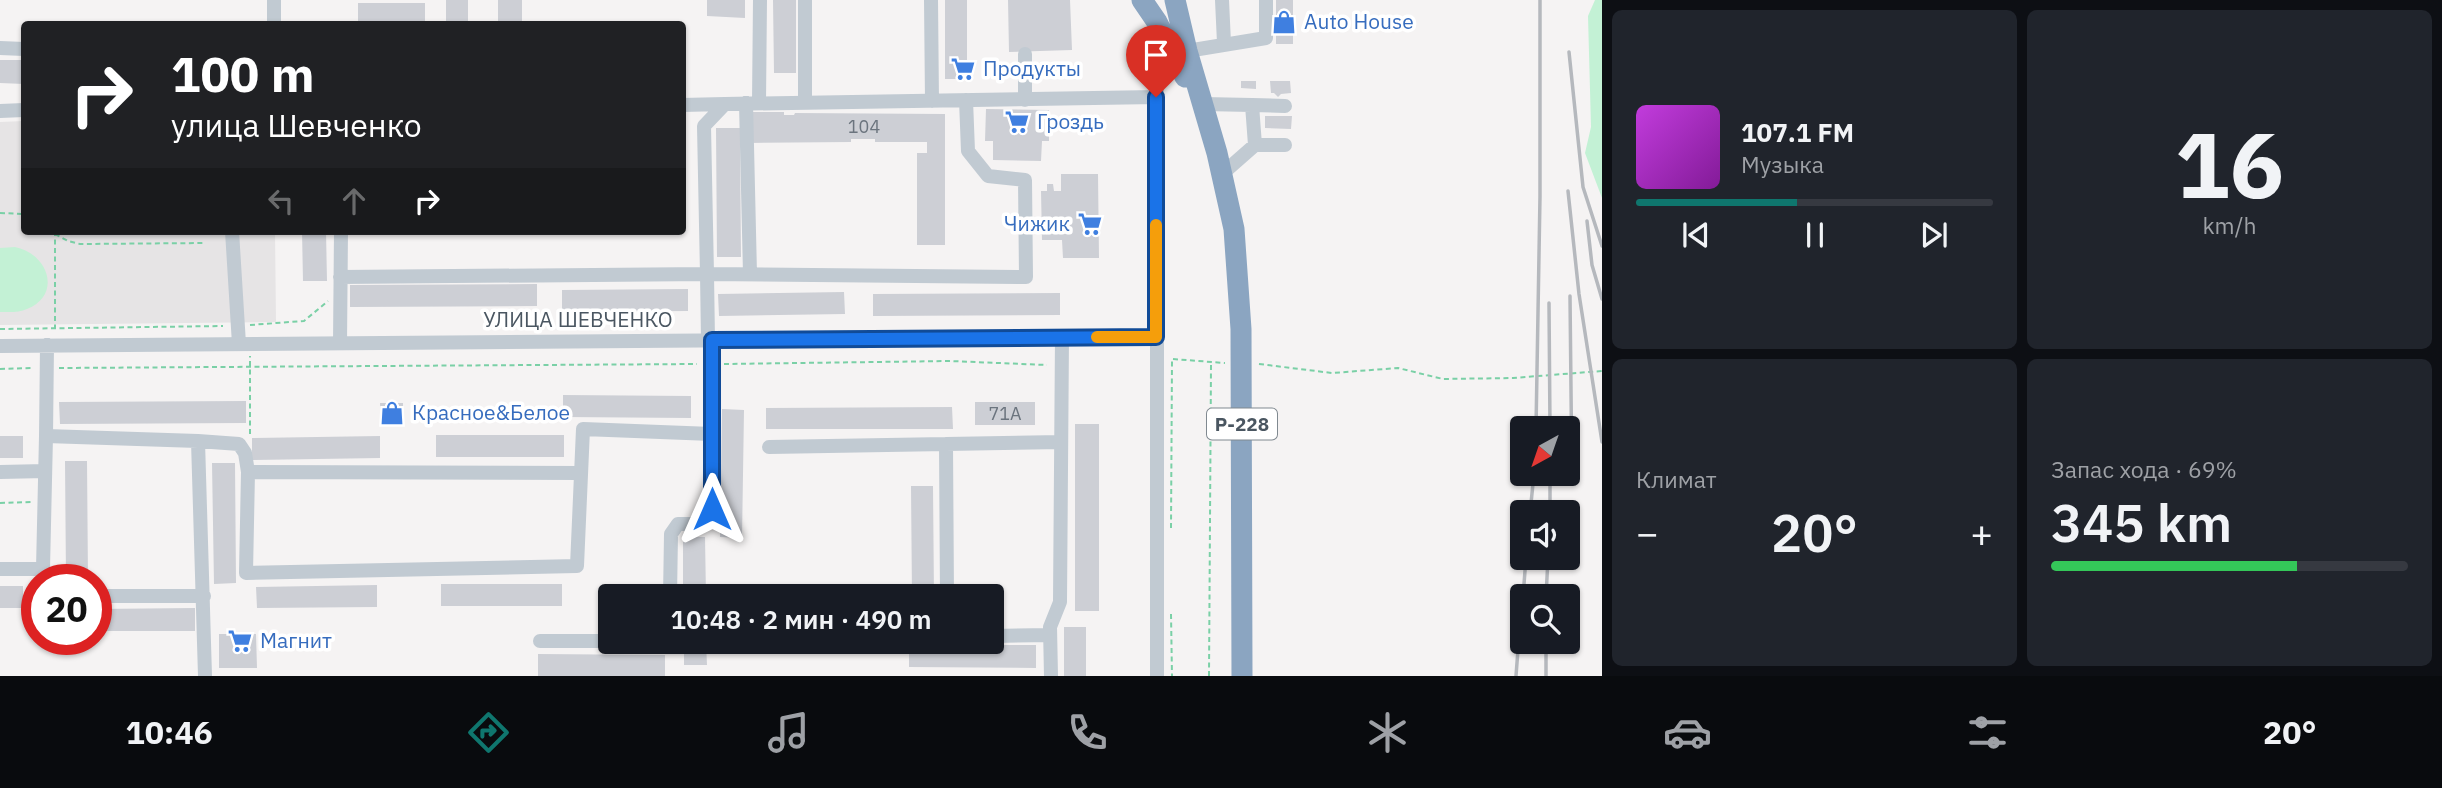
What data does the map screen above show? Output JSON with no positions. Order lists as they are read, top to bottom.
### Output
{
  "streets": {
    "highway": ["Р-228"],
    "street": ["УЛИЦА ШЕВЧЕНКО"]
  },
  "places": {
    "shop": ["Auto House", "Красное&Белое"],
    "supermarket": [
      "Продукты",
      "Гроздь",
      "Чижик",
      "Магнит"
    ]
  },
  "house_numbers": ["104", "71А"],
  "north": "bottom left",
  "page": {
    "tile": [
      ["16", "km/h"],
      "Климат",
      ["Запас хода · 69%", "345 km"]
    ],
    "turn": ["100 m", "улица Шевченко"],
    "song": ["107.1 FM", "Музыка"],
    "heat": ["−", "20°", "+"],
    "limit": "20",
    "trip": "10:48 · 2 мин · 490 m",
    "tabs": ["10:46", "20°"]
  }
}
